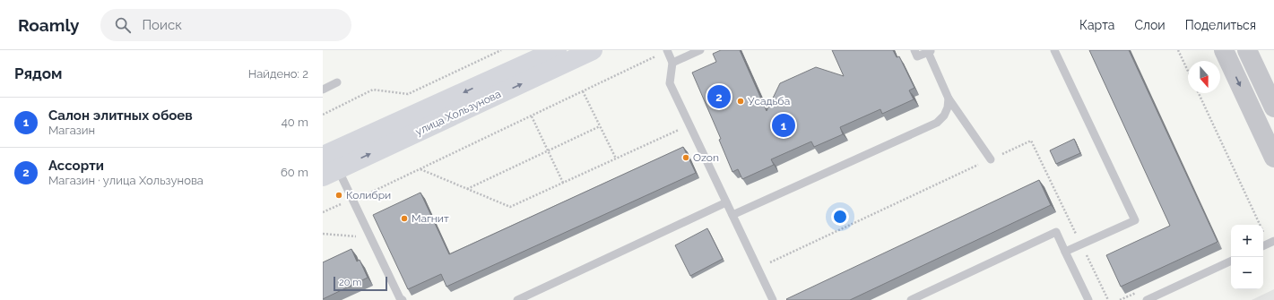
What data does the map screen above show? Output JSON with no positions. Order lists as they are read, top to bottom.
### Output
{
  "streets": {
    "main road": ["улица Хользунова"]
  },
  "places": [
    "Усадьба",
    "Ozon",
    "Колибри",
    "Магнит"
  ],
  "scale_bar": "20 m",
  "north": "bottom",
  "page": {
    "header": "Roamly",
    "search": "Поиск",
    "nav": ["Карта", "Слои", "Поделиться"],
    "heading": ["Рядом", "Найдено: 2"],
    "pins": ["2", "1"],
    "list": [
      {
        "mark": "1",
        "name": "Салон элитных обоев",
        "note": "Магазин",
        "value": "40 m"
      },
      {
        "mark": "2",
        "name": "Ассорти",
        "note": "Магазин · улица Хользунова",
        "value": "60 m"
      }
    ],
    "map_buttons": ["+", "−"],
    "scale": "20 m"
  }
}
